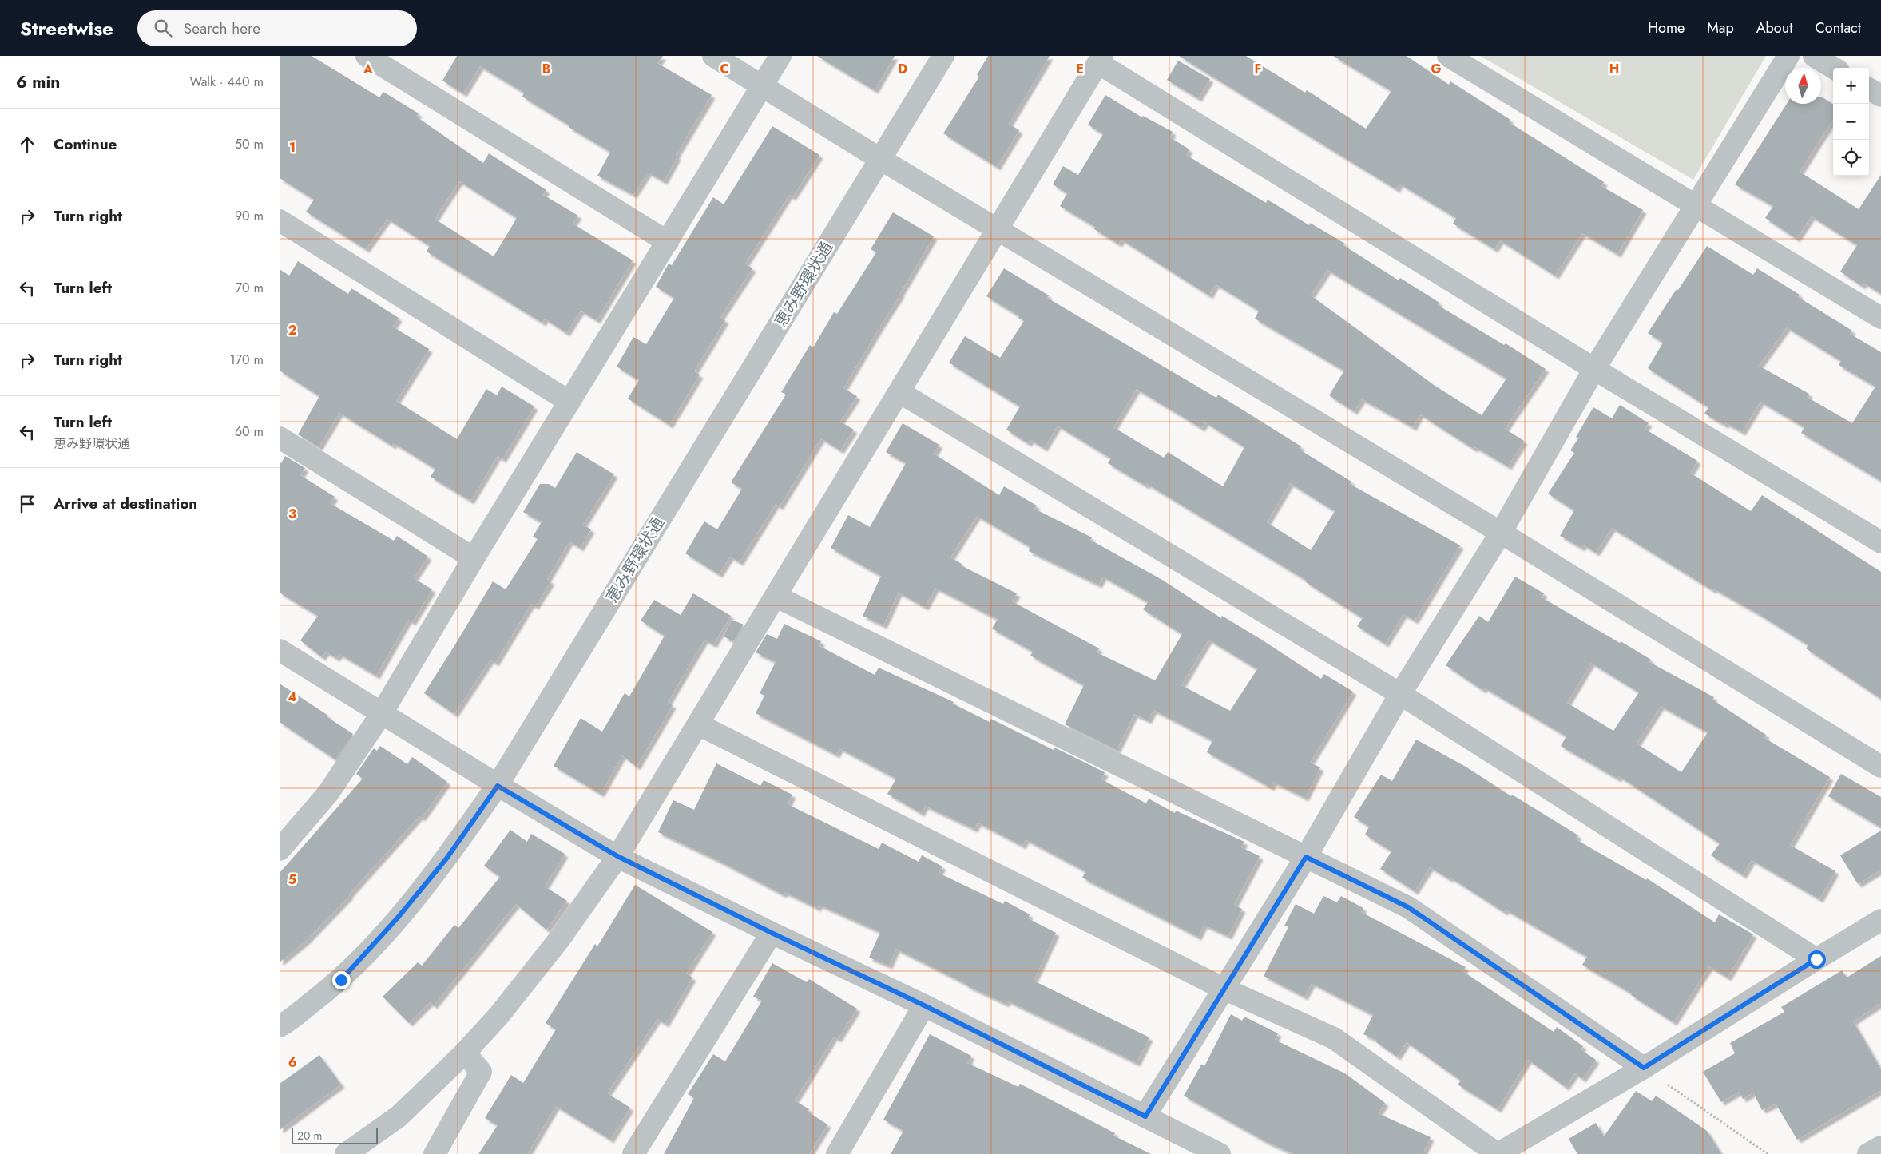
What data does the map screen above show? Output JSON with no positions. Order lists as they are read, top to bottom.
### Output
{
  "streets": {
    "street": ["恵み野環状通"]
  },
  "scale_bar": "20 m",
  "north": "top",
  "page": {
    "header": "Streetwise",
    "search": "Search here",
    "nav": [
      "Home",
      "Map",
      "About",
      "Contact"
    ],
    "heading": ["6 min", "Walk · 440 m"],
    "map_buttons": ["+", "−"],
    "list": [
      ["Continue", "50 m"],
      ["Turn right", "90 m"],
      ["Turn left", "70 m"],
      ["Turn right", "170 m"],
      ["Turn left", "恵み野環状通", "60 m"],
      "Arrive at destination"
    ],
    "scale": "20 m"
  },
  "grid": {
    "columns": [
      "A",
      "B",
      "C",
      "D",
      "E",
      "F",
      "G",
      "H"
    ],
    "rows": [
      "1",
      "2",
      "3",
      "4",
      "5",
      "6"
    ]
  }
}
